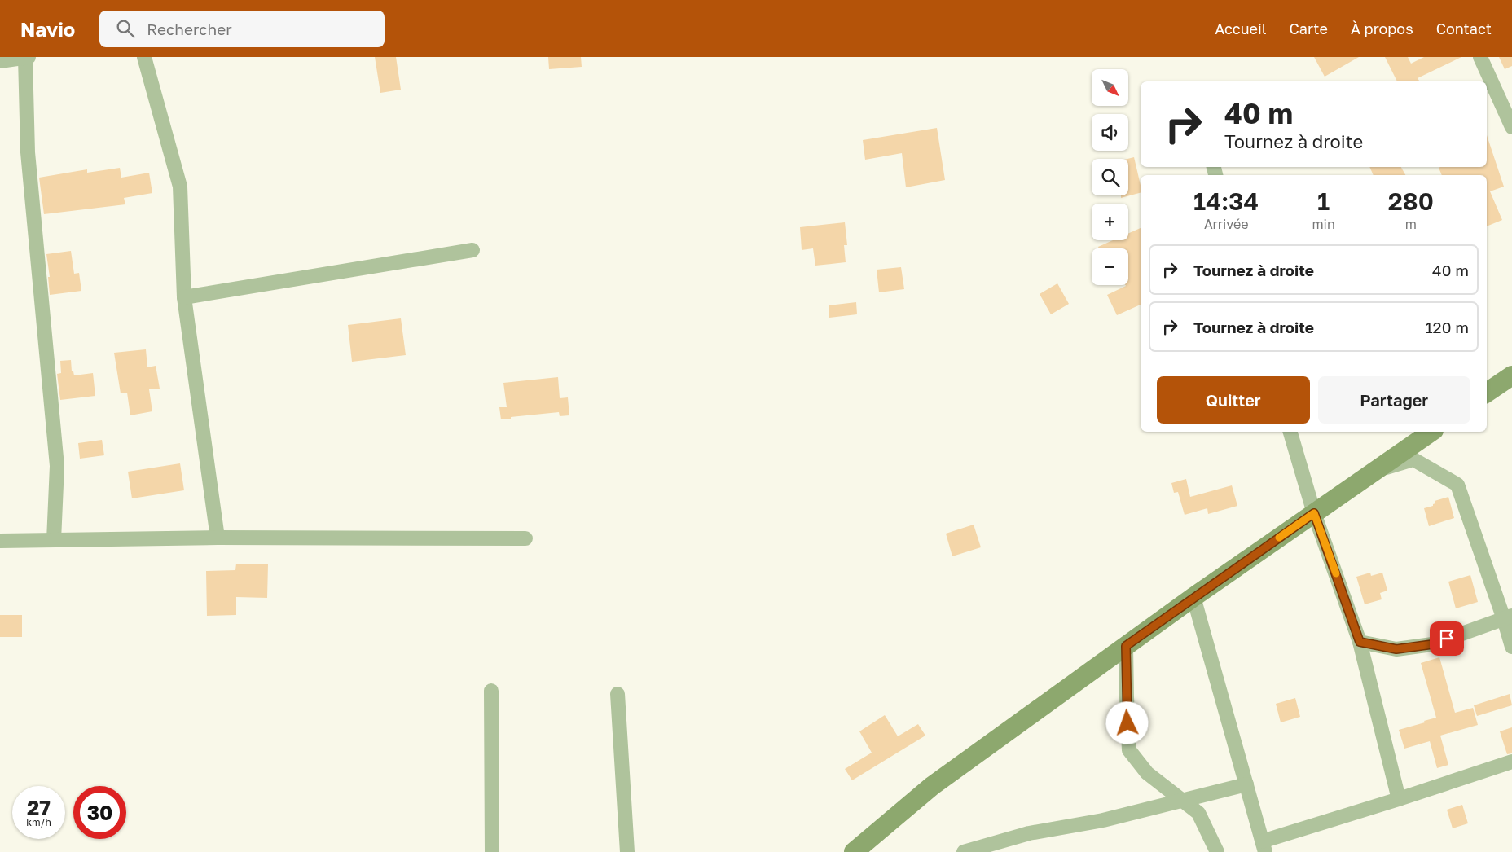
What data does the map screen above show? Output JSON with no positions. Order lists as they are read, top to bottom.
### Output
{
  "north": "bottom right",
  "page": {
    "header": "Navio",
    "search": "Rechercher",
    "nav": [
      "Accueil",
      "Carte",
      "À propos",
      "Contact"
    ],
    "map_buttons": ["+", "−"],
    "turn": ["40 m", "Tournez à droite"],
    "eta": [
      "14:34",
      "Arrivée",
      "1",
      "min",
      "280",
      "m"
    ],
    "list": [
      {
        "name": "Tournez à droite",
        "value": "40 m"
      },
      {
        "name": "Tournez à droite",
        "value": "120 m"
      }
    ],
    "buttons": ["Quitter", "Partager"],
    "speed": "27 km/h",
    "limit": "30"
  }
}
